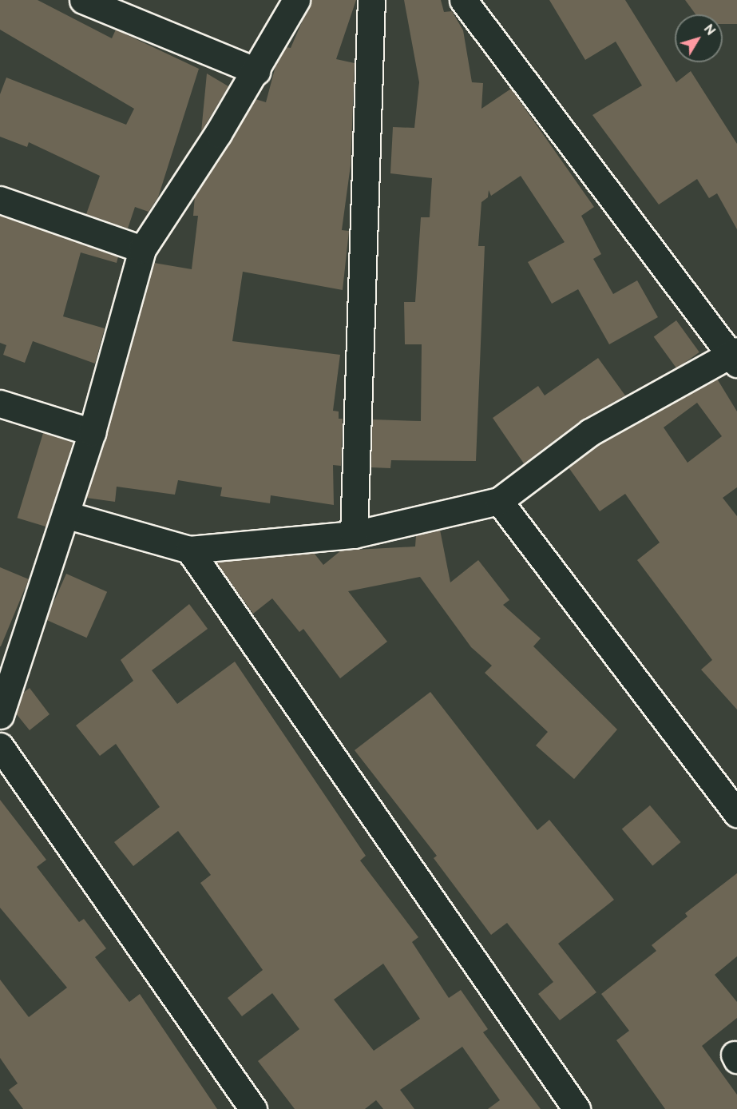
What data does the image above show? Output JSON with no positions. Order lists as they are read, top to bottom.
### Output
{
  "north": "top right"
}
